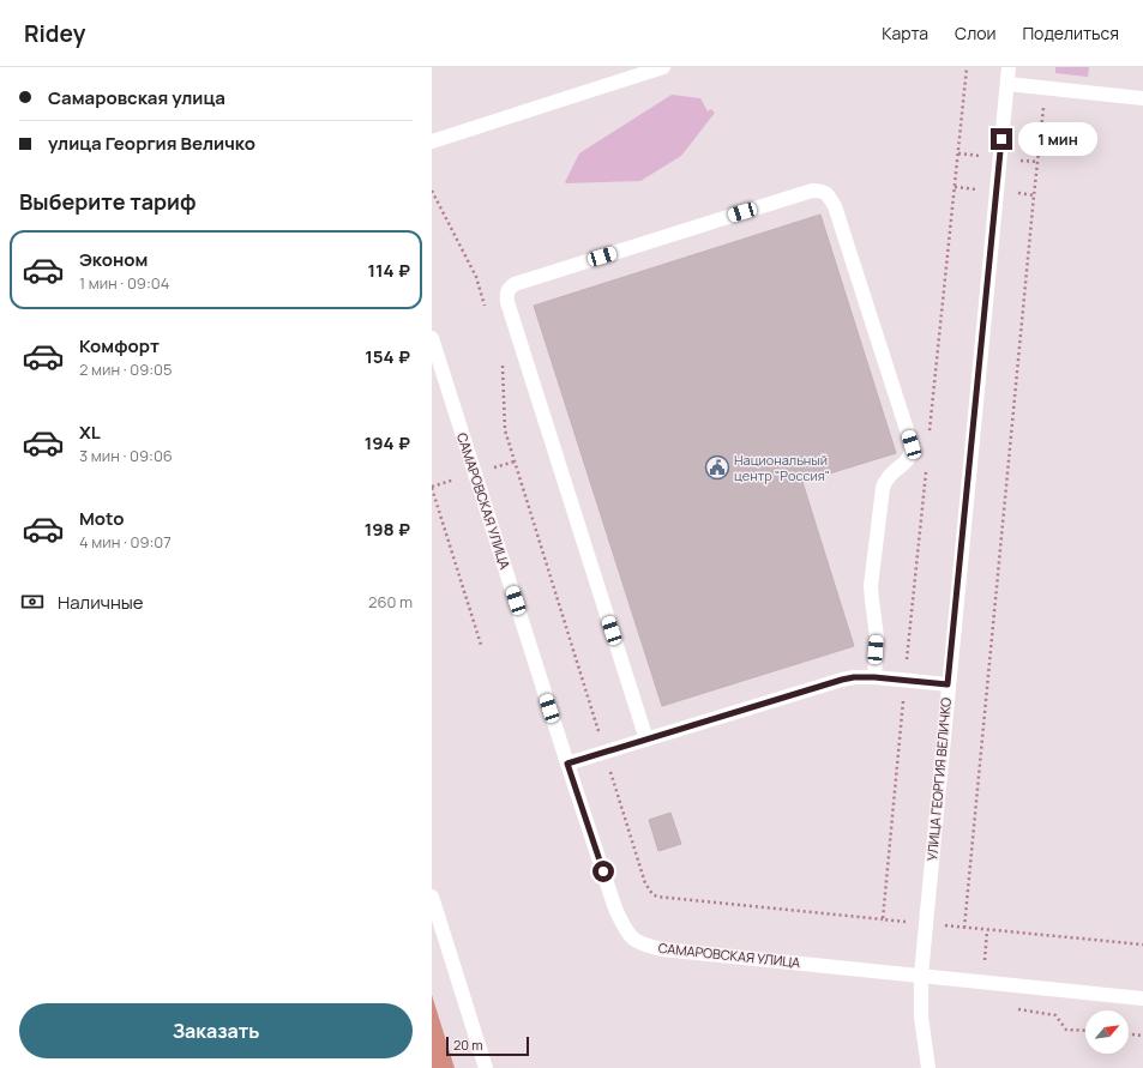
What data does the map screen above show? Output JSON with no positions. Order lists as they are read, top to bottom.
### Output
{
  "streets": {
    "street": ["САМАРОВСКАЯ УЛИЦА", "УЛИЦА ГЕОРГИЯ ВЕЛИЧКО"]
  },
  "crossings": [
    ["САМАРОВСКАЯ УЛИЦА", "УЛИЦА ГЕОРГИЯ ВЕЛИЧКО"]
  ],
  "places": {
    "public building": ["Национальный центр \"Россия\""]
  },
  "scale_bar": "20 m",
  "north": "top right",
  "page": {
    "header": "Ridey",
    "nav": ["Карта", "Слои", "Поделиться"],
    "banner": ["Самаровская улица", "улица Георгия Величко"],
    "bubble": "1 мин",
    "heading": "Выберите тариф",
    "list": [
      {
        "name": "Эконом",
        "note": "1 мин · 09:04",
        "value": "114 ₽"
      },
      {
        "name": "Комфорт",
        "note": "2 мин · 09:05",
        "value": "154 ₽"
      },
      {
        "name": "XL",
        "note": "3 мин · 09:06",
        "value": "194 ₽"
      },
      {
        "name": "Moto",
        "note": "4 мин · 09:07",
        "value": "198 ₽"
      }
    ],
    "pay": ["Наличные", "260 m"],
    "buttons": "Заказать",
    "scale": "20 m"
  }
}
